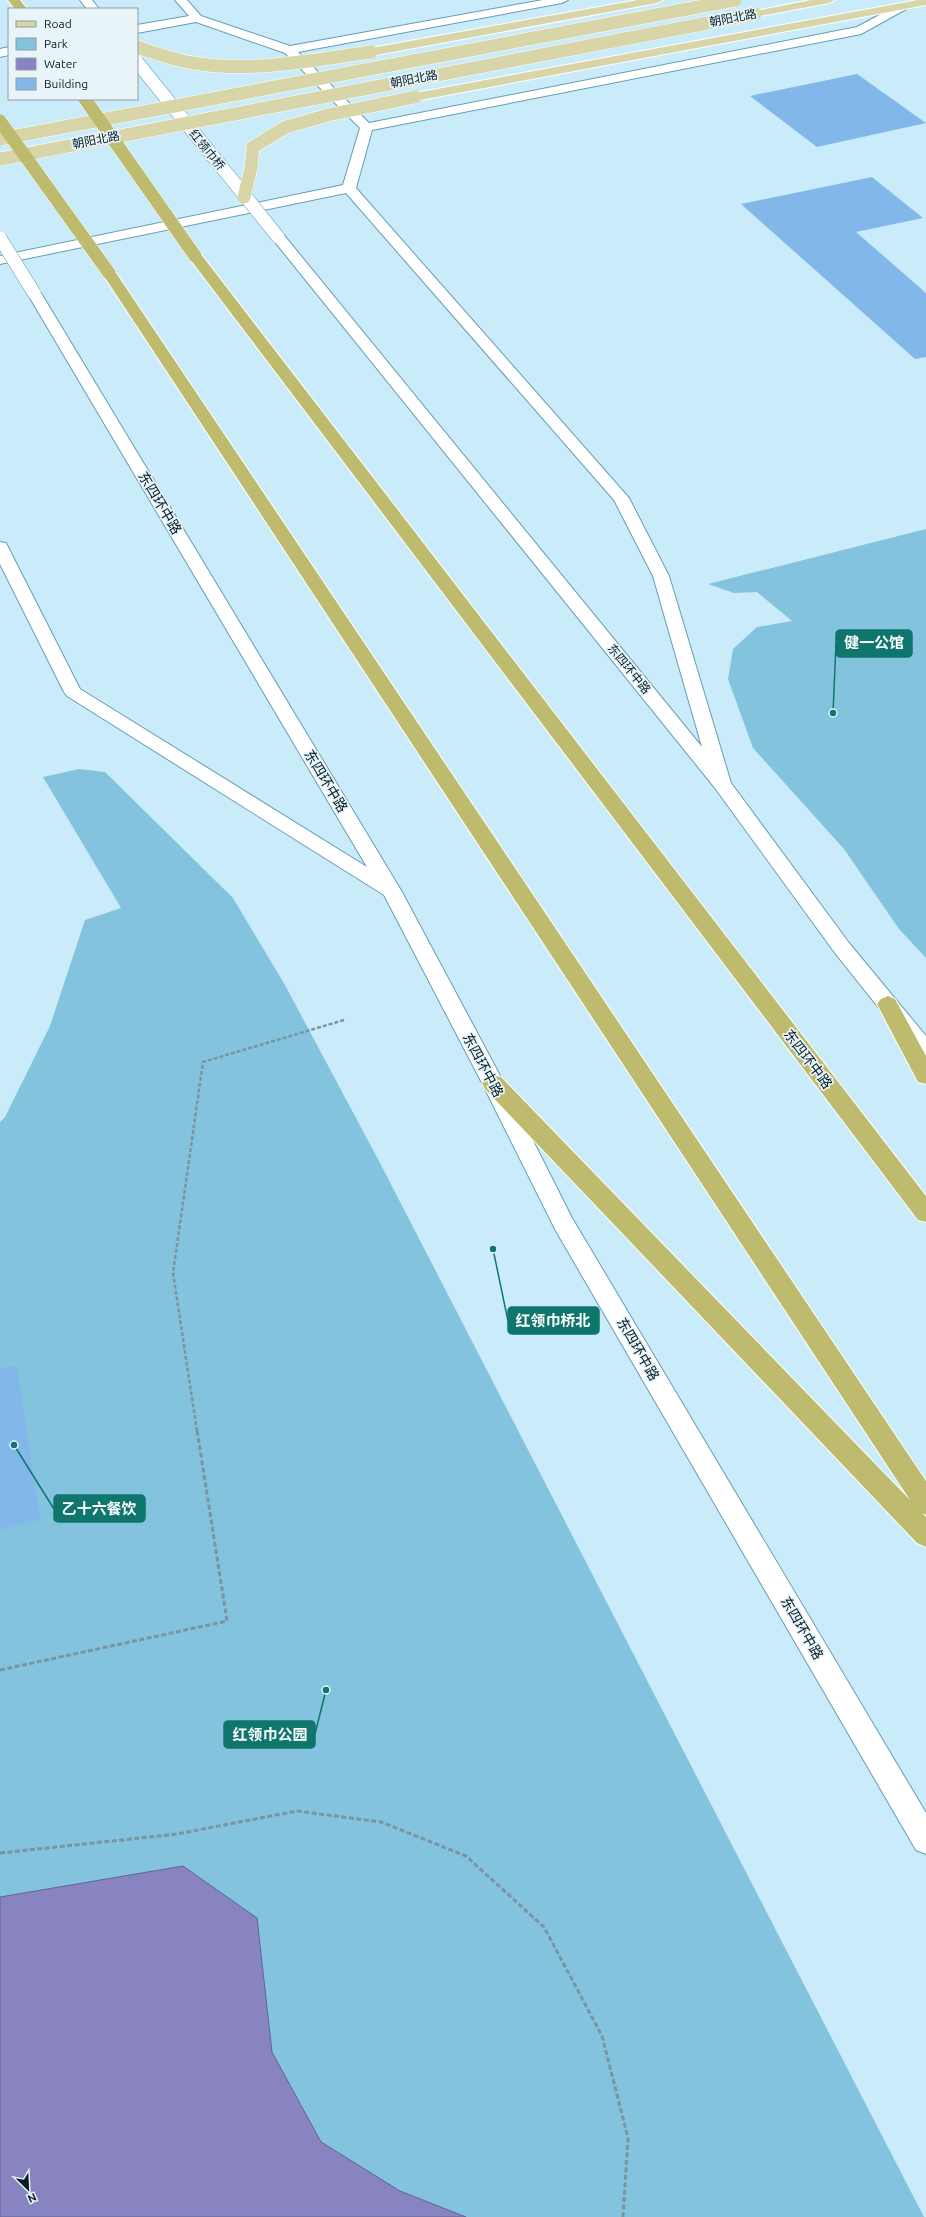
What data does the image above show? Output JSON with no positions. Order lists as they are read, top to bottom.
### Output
{
  "streets": {
    "highway": ["东四环中路"],
    "main road": ["朝阳北路"],
    "street": ["红领巾桥"]
  },
  "crossings": [
    ["红领巾桥", "东四环中路"]
  ],
  "places": [
    "健一公馆",
    "红领巾桥北",
    "乙十六餐饮",
    "红领巾公园"
  ],
  "legend": [
    "Road",
    "Park",
    "Water",
    "Building"
  ],
  "north": "bottom right"
}
